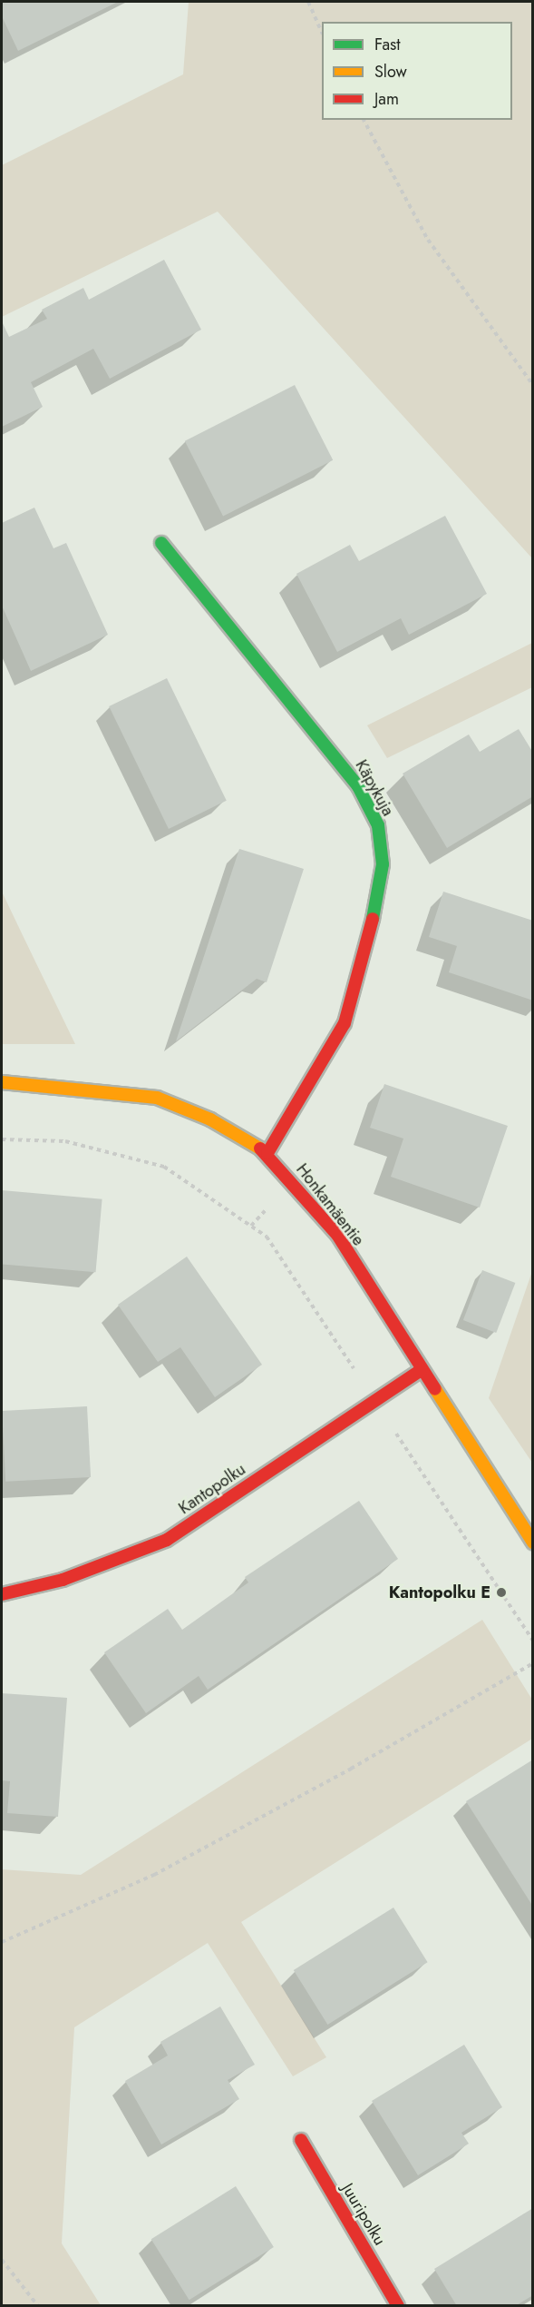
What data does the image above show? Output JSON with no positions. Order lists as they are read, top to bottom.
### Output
{
  "streets": {
    "street": [
      "Käpykuja",
      "Honkamäentie",
      "Kantopolku",
      "Juuripolku"
    ]
  },
  "crossings": [
    ["Käpykuja", "Honkamäentie"],
    ["Honkamäentie", "Kantopolku"]
  ],
  "places": ["Kantopolku E"],
  "legend": ["Fast", "Slow", "Jam"]
}
